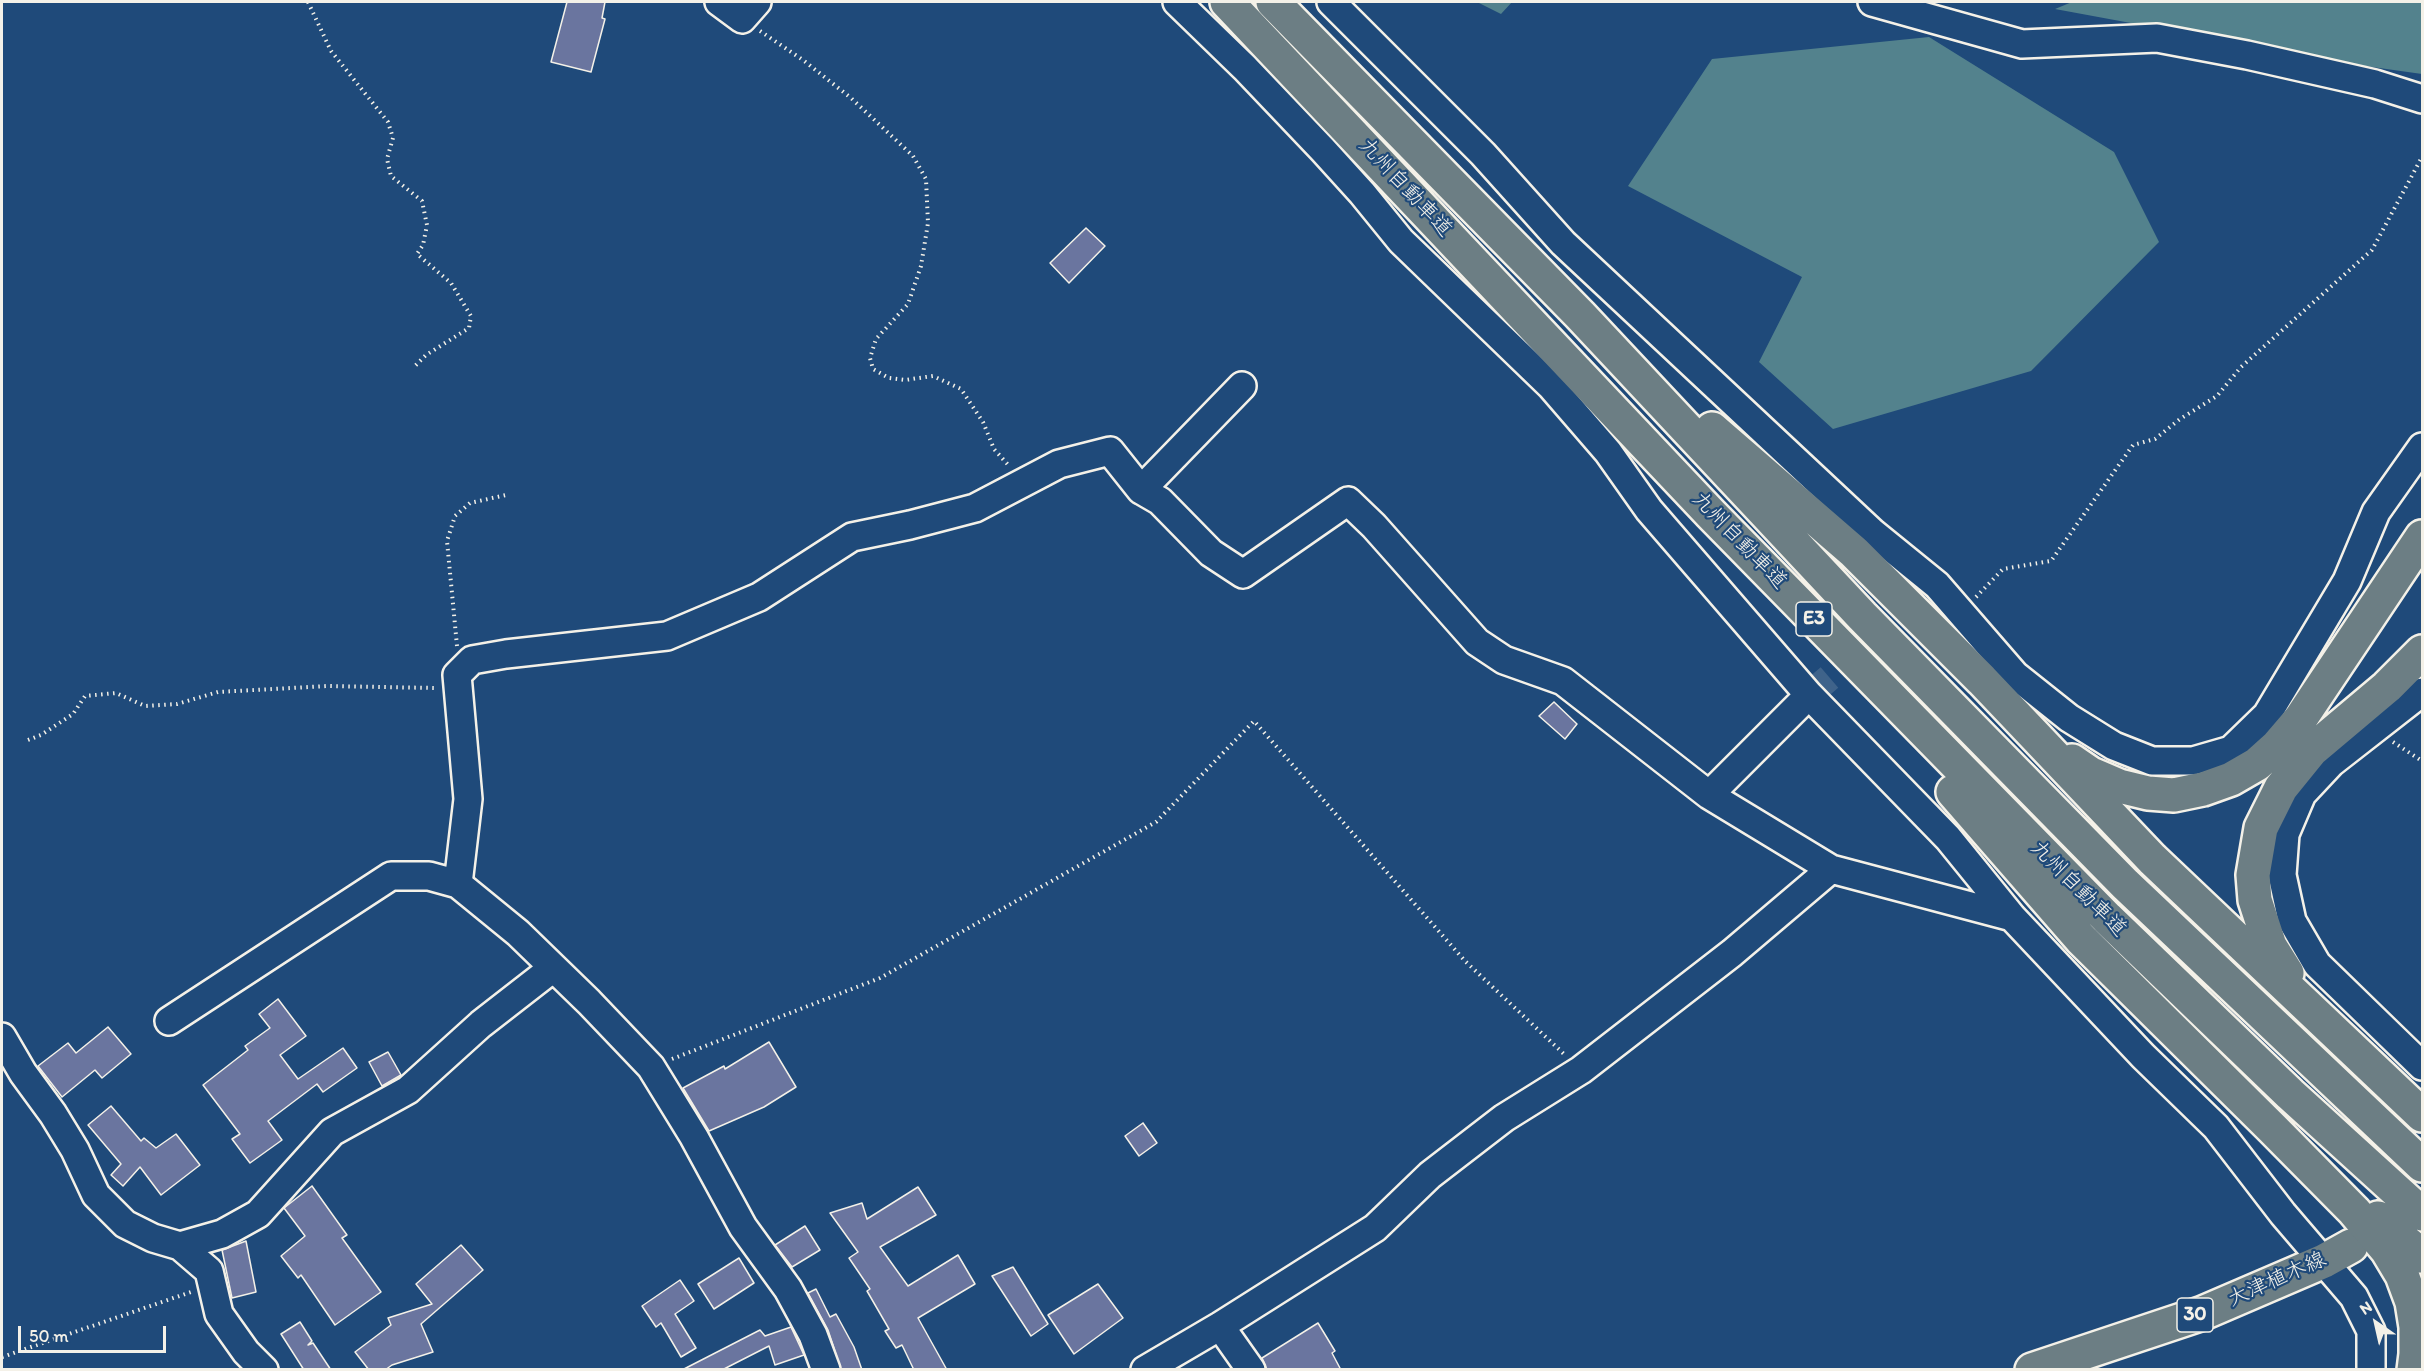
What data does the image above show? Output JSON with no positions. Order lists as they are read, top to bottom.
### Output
{
  "streets": {
    "main road": [
      "九州自動車道",
      "E3",
      "大津植木線",
      "30"
    ]
  },
  "scale_bar": "50 m",
  "north": "top left"
}
